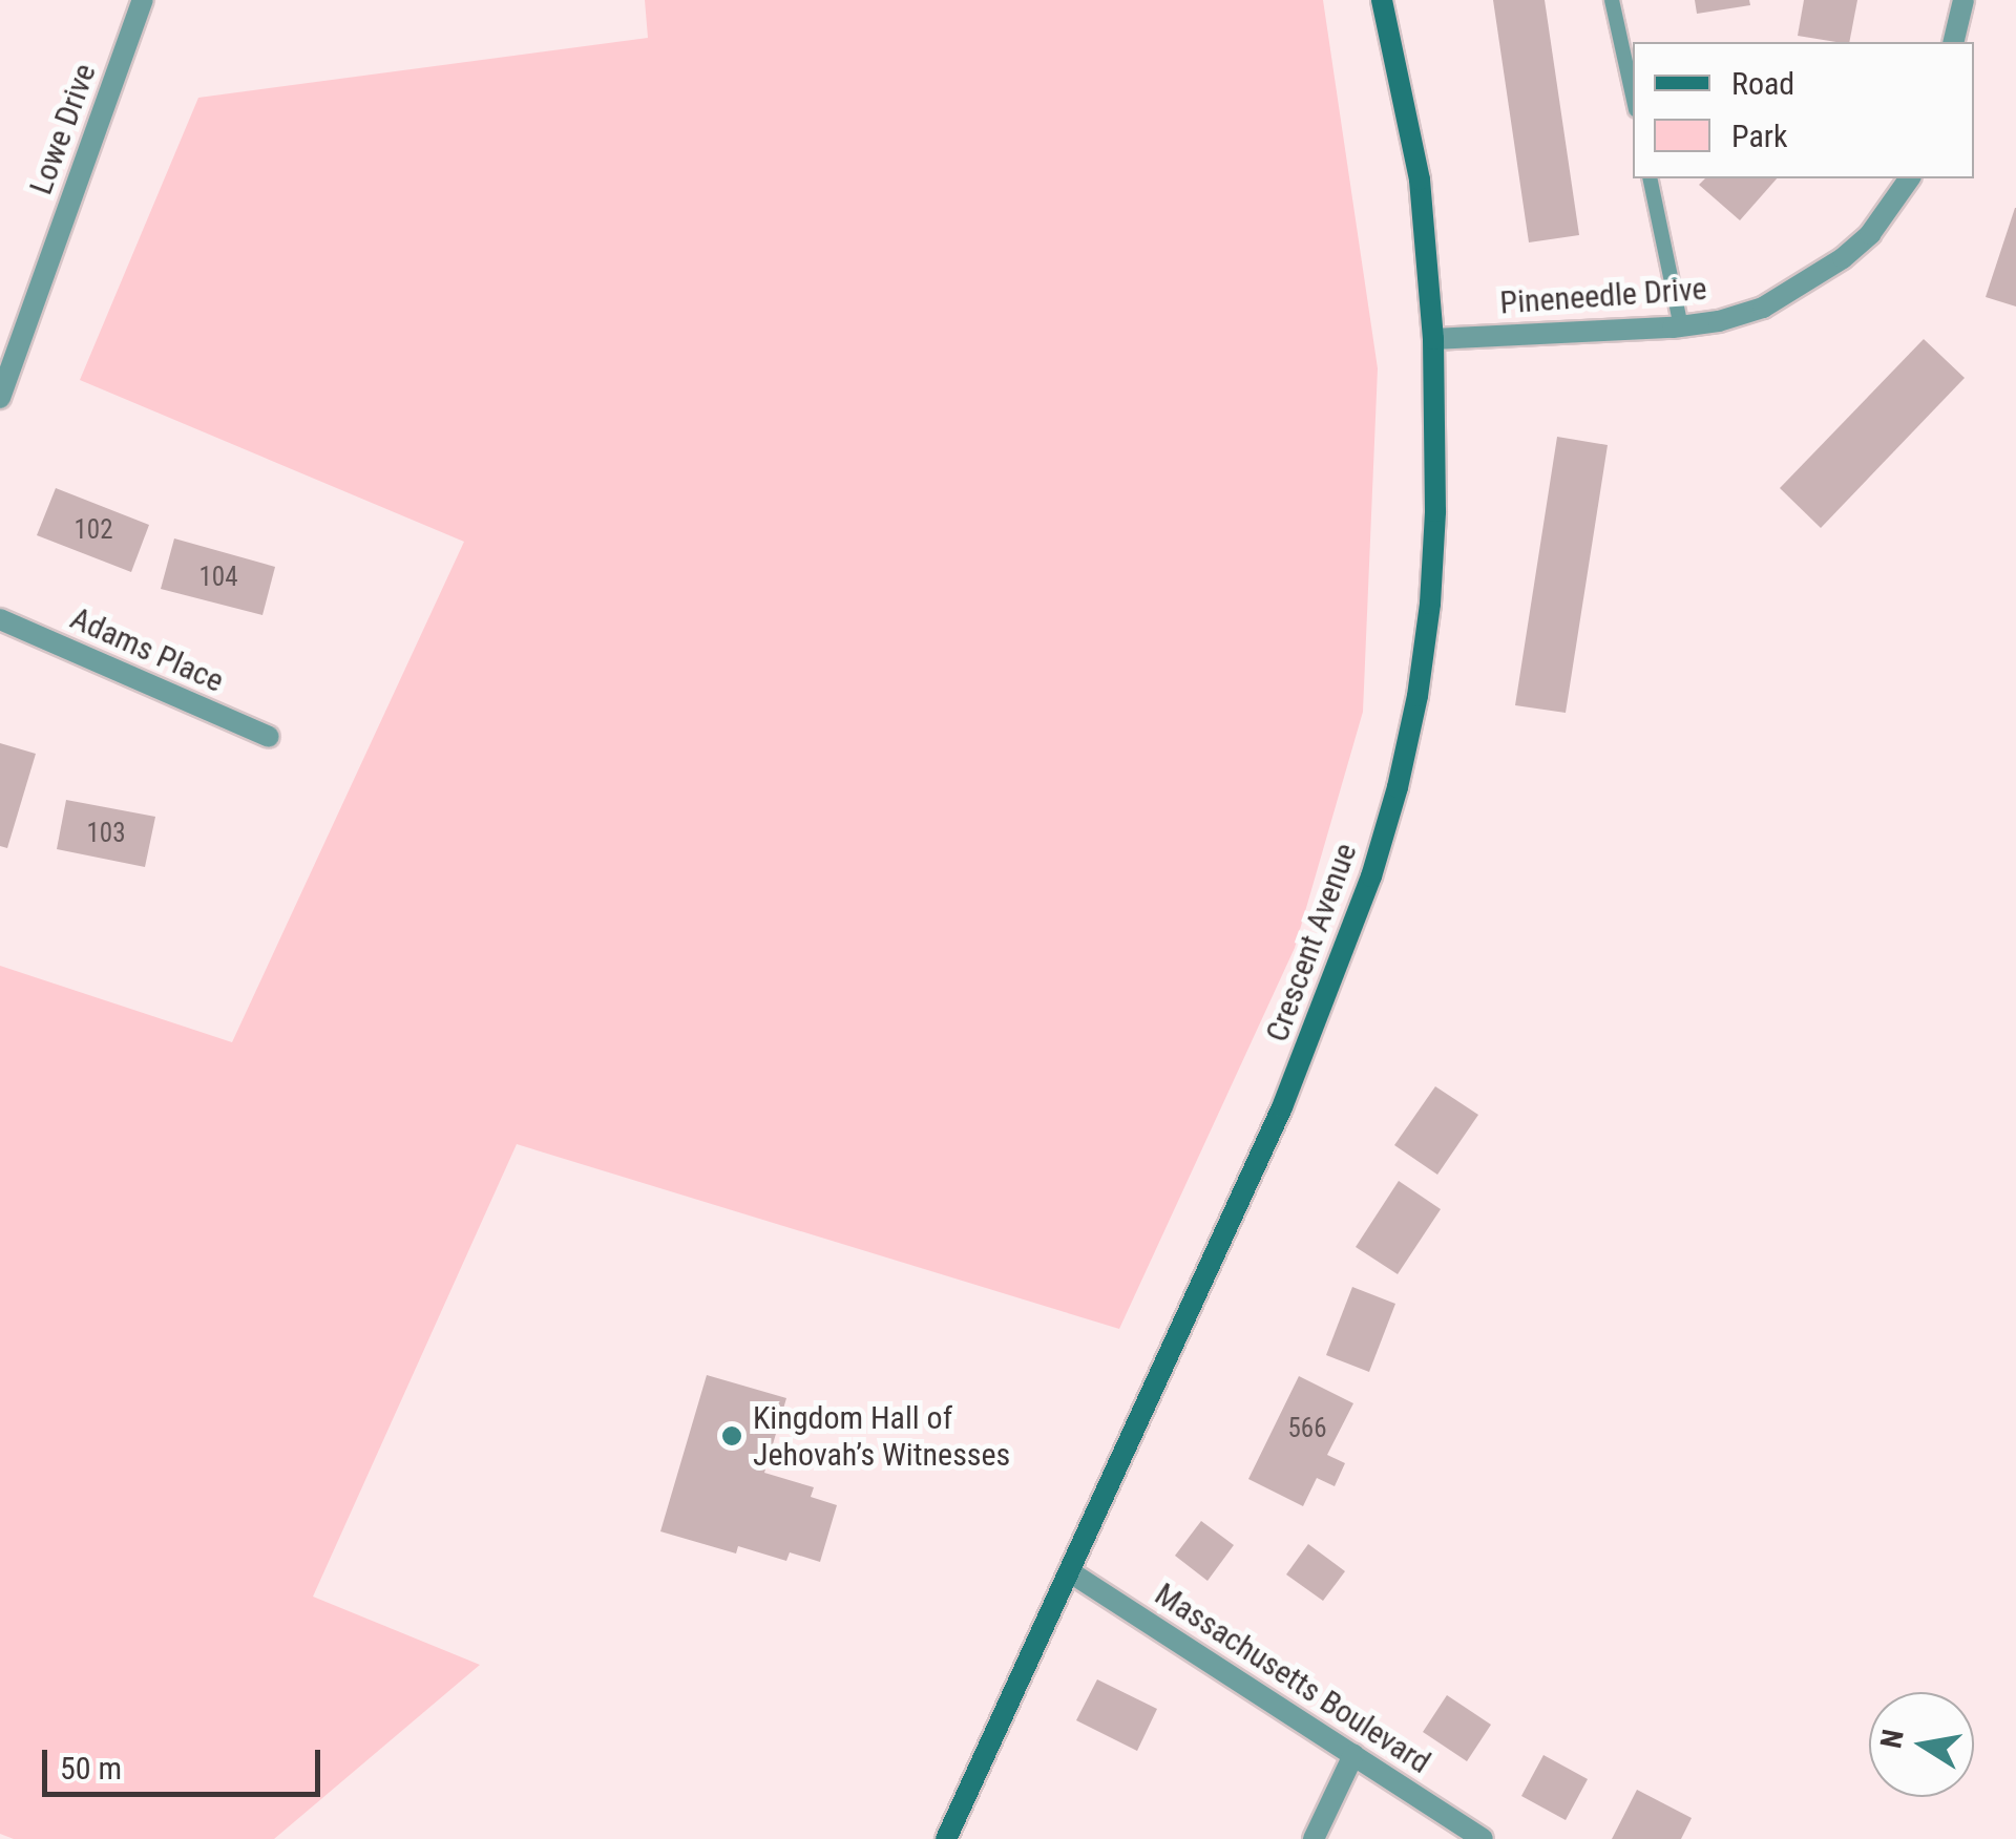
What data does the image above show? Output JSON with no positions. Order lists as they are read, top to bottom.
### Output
{
  "streets": {
    "street": [
      "Lowe Drive",
      "Pineneedle Drive",
      "Adams Place",
      "Crescent Avenue",
      "Massachusetts Boulevard"
    ]
  },
  "crossings": [
    ["Pineneedle Drive", "Crescent Avenue"],
    ["Crescent Avenue", "Massachusetts Boulevard"]
  ],
  "places": ["Kingdom Hall of Jehovah’s Witnesses"],
  "house_numbers": [
    "102",
    "104",
    "103",
    "566"
  ],
  "legend": ["Road", "Park"],
  "scale_bar": "50 m",
  "north": "left"
}
